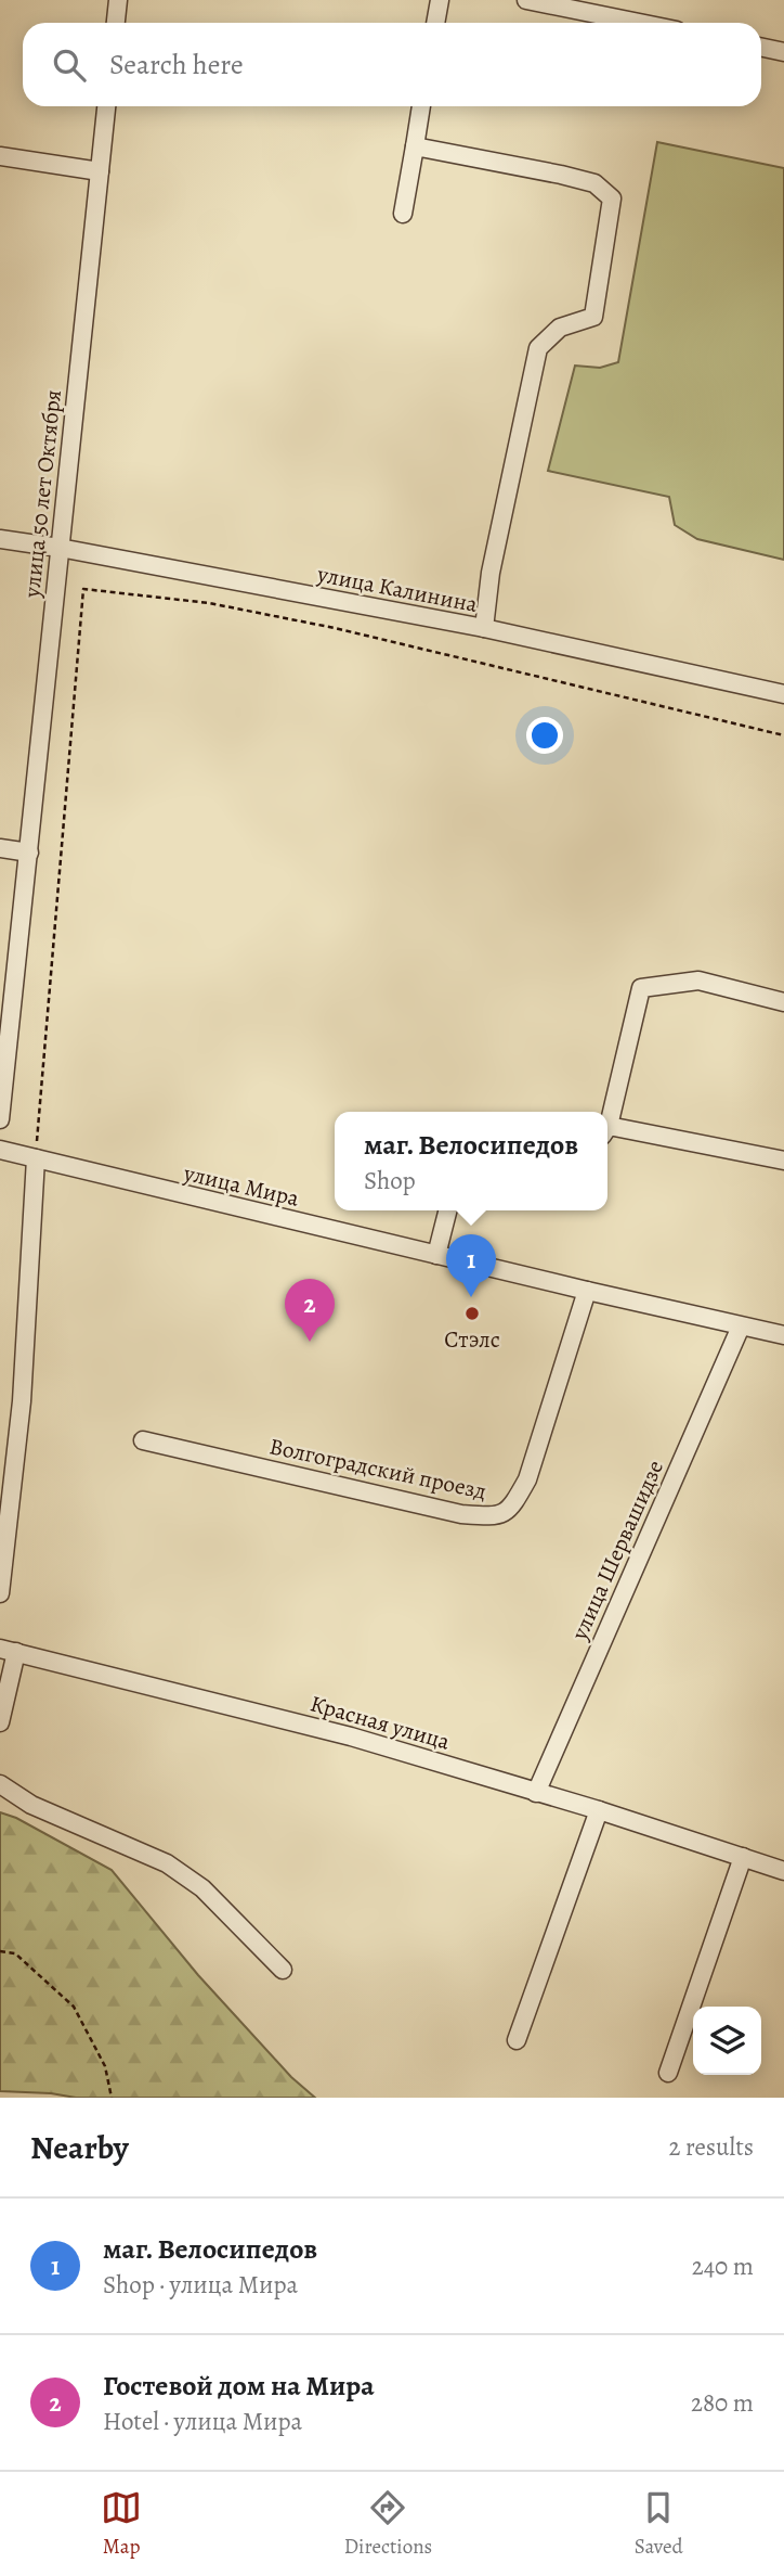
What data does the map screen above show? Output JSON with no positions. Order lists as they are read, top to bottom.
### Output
{
  "streets": {
    "street": [
      "улица 50 лет Октября",
      "улица Калинина",
      "улица Мира",
      "Волгоградский проезд",
      "улица Шервашидзе",
      "Красная улица"
    ]
  },
  "crossings": [
    ["улица 50 лет Октября", "улица Калинина"],
    ["улица Мира", "Волгоградский проезд"],
    ["улица Мира", "улица Шервашидзе"],
    ["улица Шервашидзе", "Красная улица"]
  ],
  "places": ["Стэлс"],
  "page": {
    "search": "Search here",
    "popup": ["маг. Велосипедов", "Shop"],
    "pins": ["1", "2"],
    "heading": ["Nearby", "2 results"],
    "list": [
      {
        "mark": "1",
        "name": "маг. Велосипедов",
        "note": "Shop · улица Мира",
        "value": "240 m"
      },
      {
        "mark": "2",
        "name": "Гостевой дом на Мира",
        "note": "Hotel · улица Мира",
        "value": "280 m"
      }
    ],
    "nav": ["Map", "Directions", "Saved"]
  }
}
